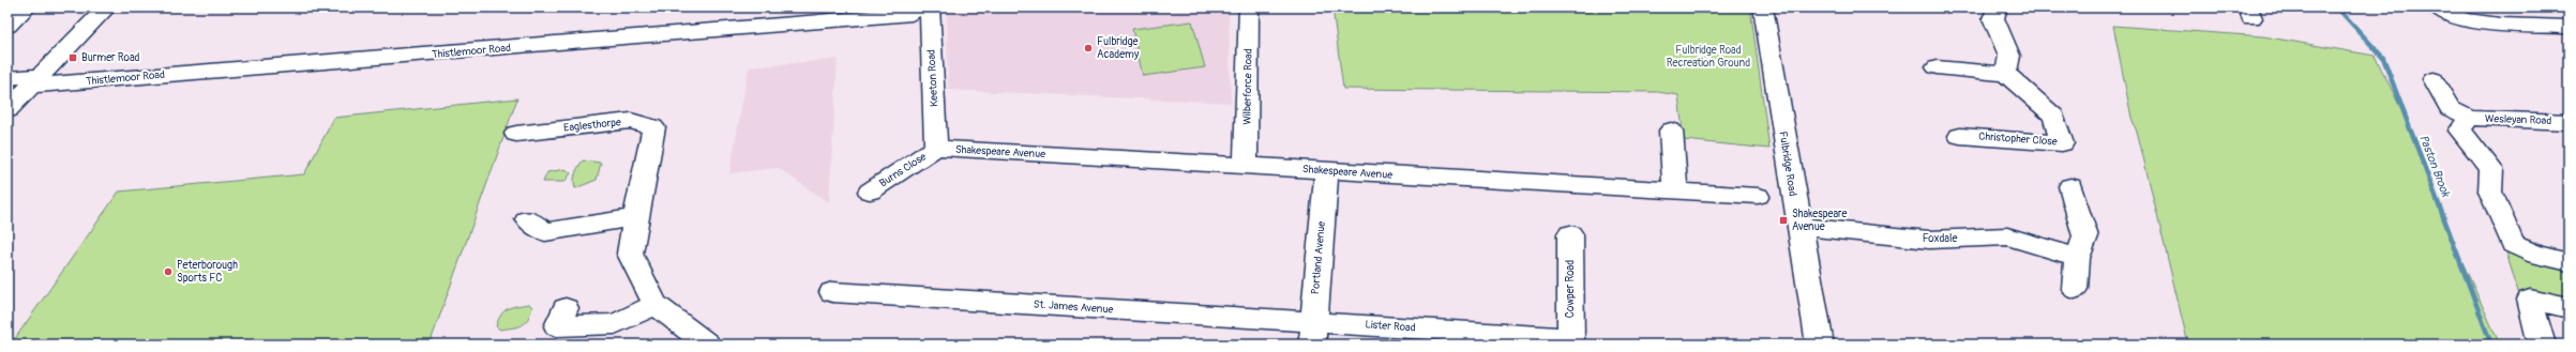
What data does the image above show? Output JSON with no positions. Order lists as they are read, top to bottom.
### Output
{
  "streets": {
    "street": [
      "Thistlemoor Road",
      "Keeton Road",
      "Wilberforce Road",
      "Wesleyan Road",
      "Eaglesthorpe",
      "Christopher Close",
      "Shakespeare Avenue",
      "Fulbridge Road",
      "Burns Close",
      "Foxdale",
      "Portland Avenue",
      "Cowper Road",
      "St. James Avenue",
      "Lister Road"
    ]
  },
  "crossings": [
    ["Thistlemoor Road", "Keeton Road"],
    ["Keeton Road", "Shakespeare Avenue"],
    ["Keeton Road", "Burns Close"],
    ["Wilberforce Road", "Shakespeare Avenue"],
    ["Shakespeare Avenue", "Burns Close"],
    ["Shakespeare Avenue", "Portland Avenue"],
    ["Fulbridge Road", "Foxdale"],
    ["Portland Avenue", "St. James Avenue"],
    ["Portland Avenue", "Lister Road"],
    ["Cowper Road", "Lister Road"],
    ["St. James Avenue", "Lister Road"]
  ],
  "water": ["Paston Brook"],
  "parks": ["Fulbridge Road Recreation Ground"],
  "places": {
    "other": ["Fulbridge Academy", "Peterborough Sports FC"],
    "transit": ["Burmer Road", "Shakespeare Avenue"]
  }
}
